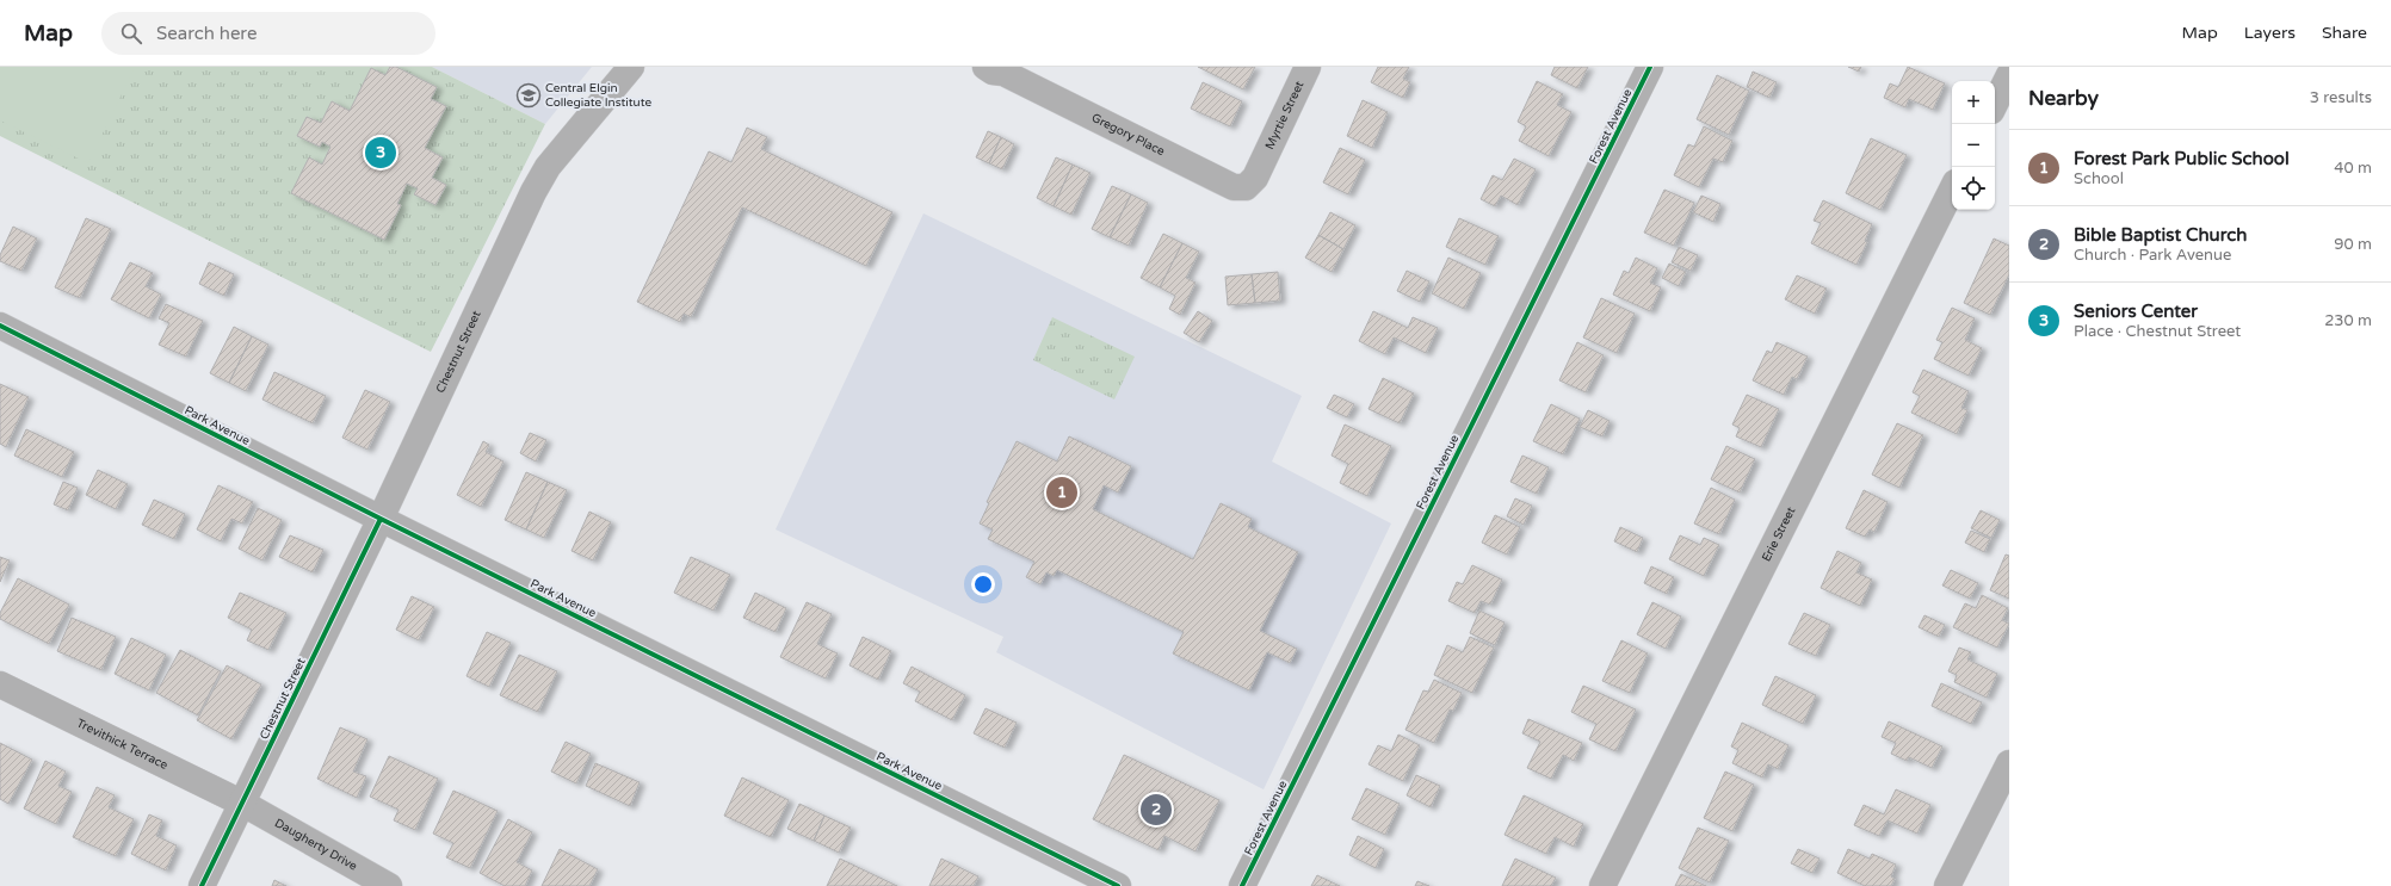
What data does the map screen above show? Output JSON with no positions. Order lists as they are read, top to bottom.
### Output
{
  "streets": {
    "street": [
      "Myrtie Street",
      "Forest Avenue",
      "Gregory Place",
      "Chestnut Street",
      "Park Avenue",
      "Erie Street",
      "Trevithick Terrace",
      "Daugherty Drive"
    ]
  },
  "crossings": [
    ["Myrtie Street", "Gregory Place"],
    ["Chestnut Street", "Park Avenue"],
    ["Chestnut Street", "Trevithick Terrace"],
    ["Chestnut Street", "Daugherty Drive"],
    ["Trevithick Terrace", "Daugherty Drive"]
  ],
  "places": {
    "school or university": ["Central Elgin Collegiate Institute"]
  },
  "page": {
    "header": "Map",
    "search": "Search here",
    "nav": ["Map", "Layers", "Share"],
    "heading": ["Nearby", "3 results"],
    "map_buttons": ["+", "−"],
    "list": [
      {
        "mark": "1",
        "name": "Forest Park Public School",
        "note": "School",
        "value": "40 m"
      },
      {
        "mark": "2",
        "name": "Bible Baptist Church",
        "note": "Church · Park Avenue",
        "value": "90 m"
      },
      {
        "mark": "3",
        "name": "Seniors Center",
        "note": "Place · Chestnut Street",
        "value": "230 m"
      }
    ],
    "pins": ["3", "1", "2"]
  }
}
